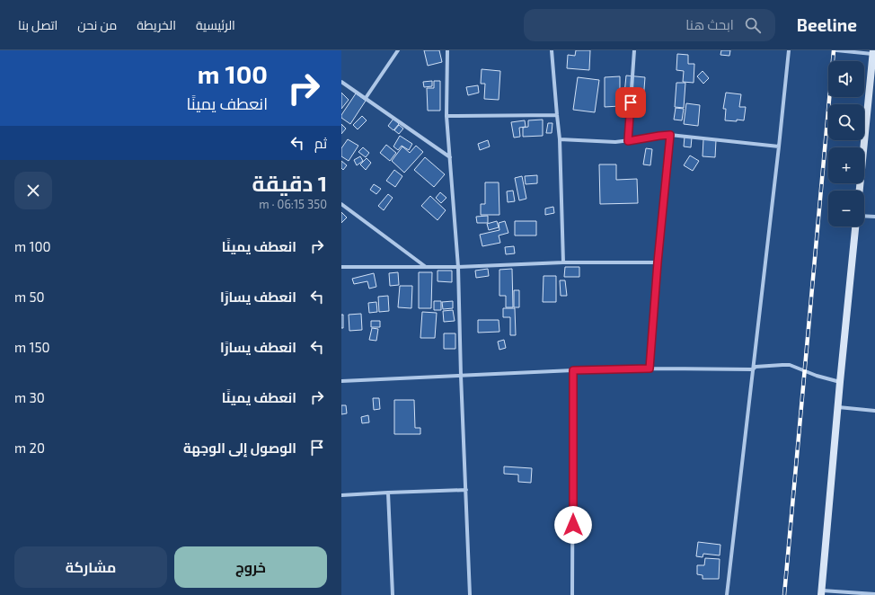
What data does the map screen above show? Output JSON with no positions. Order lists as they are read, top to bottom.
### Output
{
  "page": {
    "header": "Beeline",
    "search": "ابحث هنا",
    "nav": [
      "الرئيسية",
      "الخريطة",
      "من نحن",
      "اتصل بنا"
    ],
    "turn": ["100 m", "انعطف يمينًا"],
    "map_buttons": ["+", "−"],
    "then": "ثم",
    "heading": ["1 دقيقة", "350 m · 06:15"],
    "list": [
      {
        "name": "انعطف يمينًا",
        "value": "100 m"
      },
      {
        "name": "انعطف يسارًا",
        "value": "50 m"
      },
      {
        "name": "انعطف يسارًا",
        "value": "150 m"
      },
      {
        "name": "انعطف يمينًا",
        "value": "30 m"
      },
      {
        "name": "الوصول إلى الوجهة",
        "value": "20 m"
      }
    ],
    "buttons": ["خروج", "مشاركة"]
  }
}
